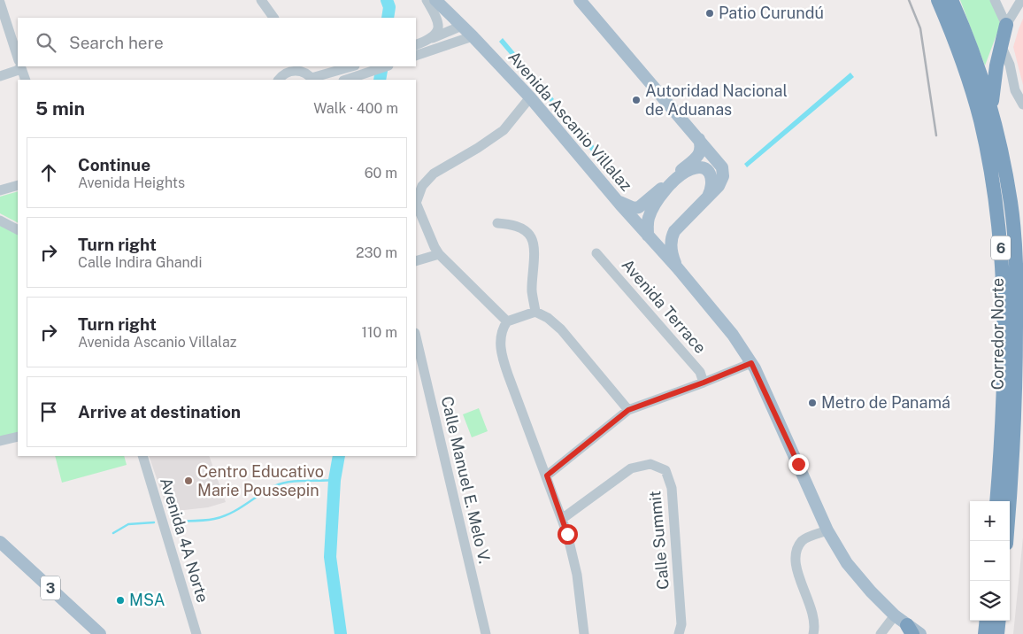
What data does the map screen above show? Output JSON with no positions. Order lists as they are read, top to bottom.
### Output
{
  "streets": {
    "highway": ["6", "Corredor Norte"],
    "main road": ["Avenida Ascanio Villalaz", "3"],
    "street": [
      "Avenida Terrace",
      "Calle Manuel E. Melo V.",
      "Avenida 4A Norte",
      "Calle Summit"
    ]
  },
  "places": [
    "Patio Curundú",
    "Autoridad Nacional de Aduanas",
    "Metro de Panamá",
    "Centro Educativo Marie Poussepin",
    "MSA"
  ],
  "page": {
    "search": "Search here",
    "heading": ["5 min", "Walk · 400 m"],
    "list": [
      ["Continue", "Avenida Heights", "60 m"],
      ["Turn right", "Calle Indira Ghandi", "230 m"],
      ["Turn right", "Avenida Ascanio Villalaz", "110 m"],
      "Arrive at destination"
    ],
    "map_buttons": ["+", "−"]
  }
}
